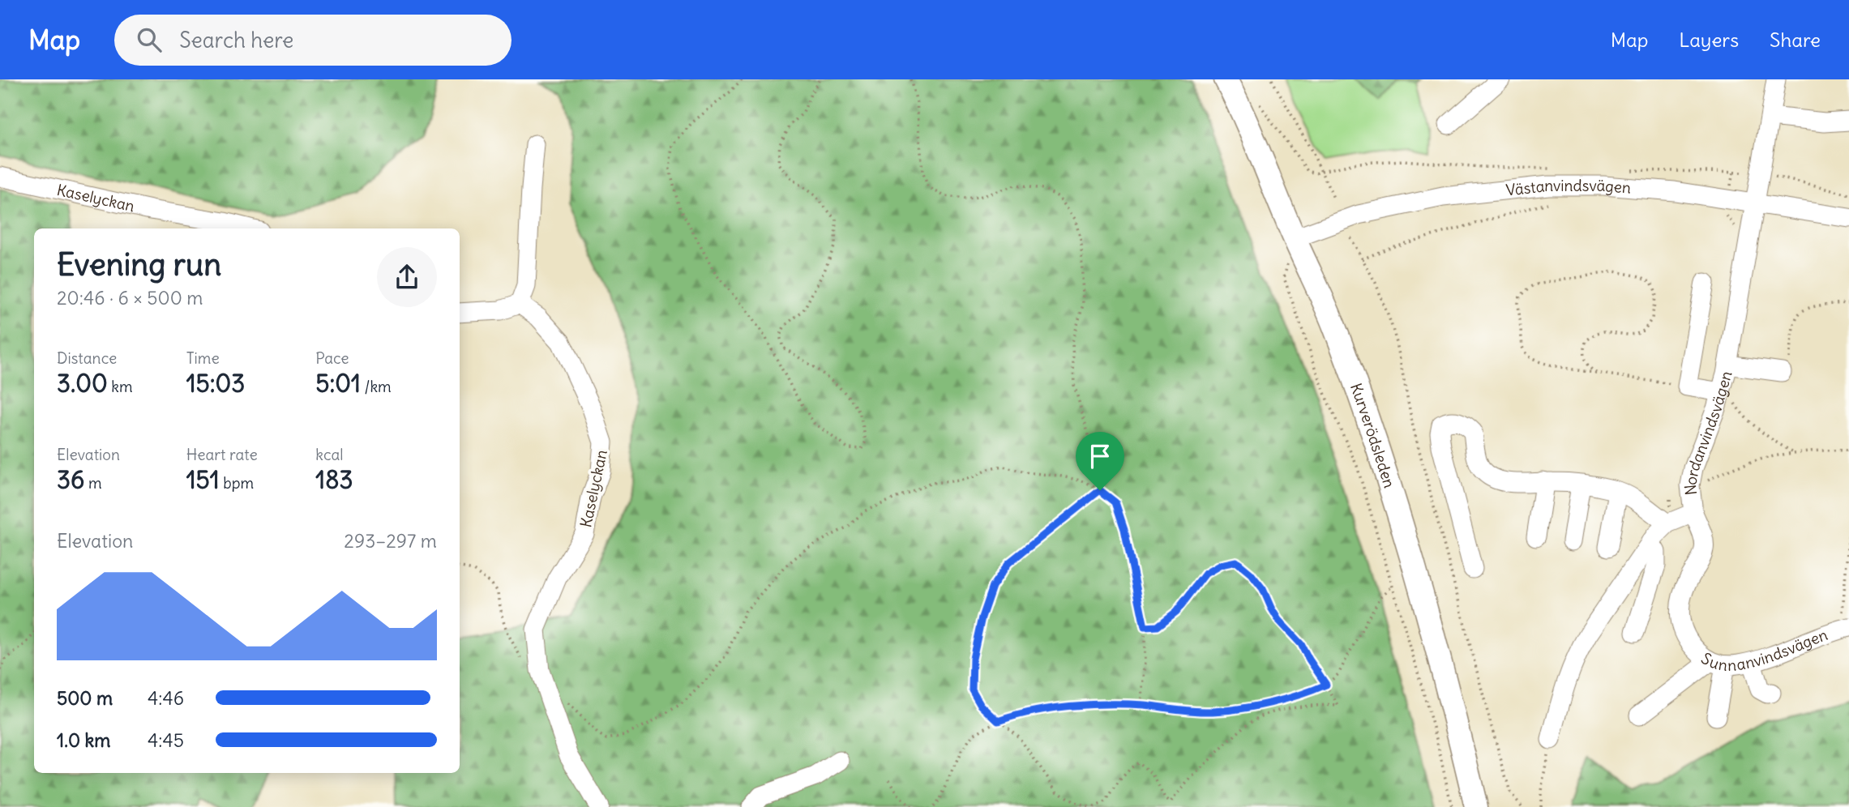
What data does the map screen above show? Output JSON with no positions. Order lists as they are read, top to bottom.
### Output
{
  "streets": {
    "main road": ["Kurverödsleden"],
    "street": [
      "Västanvindsvägen",
      "Kaselyckan",
      "Nordanvindsvägen",
      "Sunnanvindsvägen"
    ]
  },
  "crossings": [
    ["Västanvindsvägen", "Nordanvindsvägen"],
    ["Västanvindsvägen", "Kurverödsleden"],
    ["Nordanvindsvägen", "Sunnanvindsvägen"]
  ],
  "page": {
    "header": "Map",
    "search": "Search here",
    "nav": ["Map", "Layers", "Share"],
    "heading": ["Evening run", "20:46 · 6 × 500 m"],
    "stats": [
      ["Distance", "3.00 km"],
      ["Time", "15:03"],
      ["Pace", "5:01 /km"],
      ["Elevation", "36 m"],
      ["Heart rate", "151 bpm"],
      ["kcal", "183"]
    ],
    "chart": ["Elevation", "293–297 m"],
    "list": [
      {
        "name": "500 m",
        "note": "4:46"
      },
      {
        "name": "1.0 km",
        "note": "4:45"
      }
    ]
  }
}
